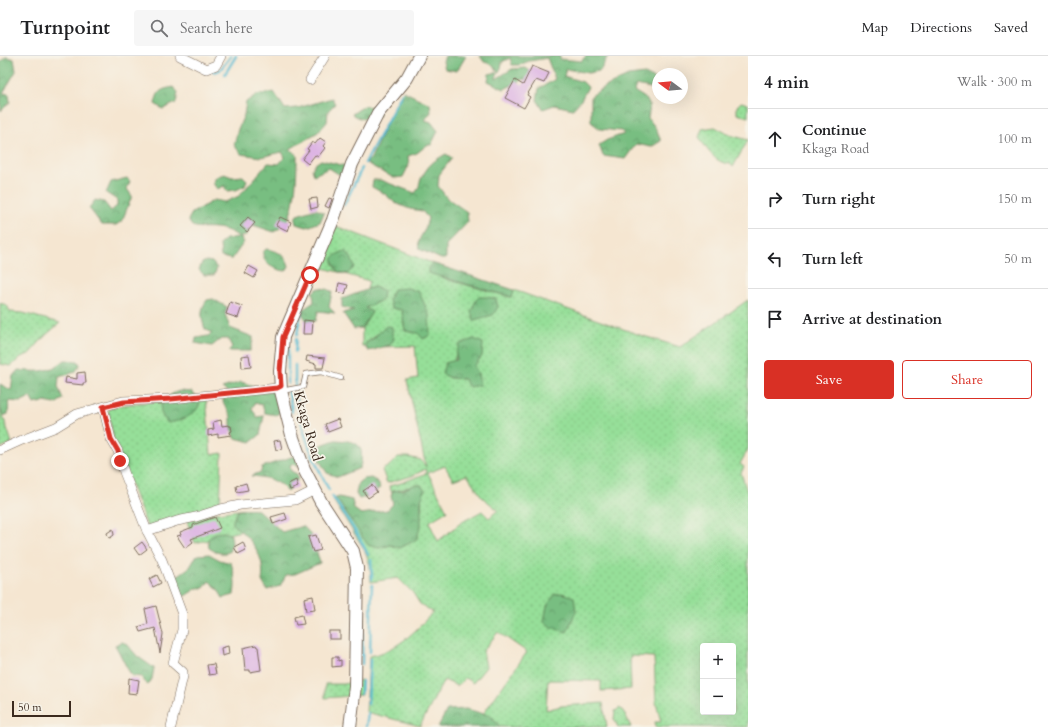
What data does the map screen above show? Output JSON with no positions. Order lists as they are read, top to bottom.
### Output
{
  "streets": {
    "street": ["Kkaga Road"]
  },
  "scale_bar": "50 m",
  "north": "left",
  "page": {
    "header": "Turnpoint",
    "search": "Search here",
    "nav": ["Map", "Directions", "Saved"],
    "heading": ["4 min", "Walk · 300 m"],
    "list": [
      ["Continue", "Kkaga Road", "100 m"],
      ["Turn right", "150 m"],
      ["Turn left", "50 m"],
      "Arrive at destination"
    ],
    "buttons": ["Save", "Share"],
    "map_buttons": ["+", "−"],
    "scale": "50 m"
  }
}
